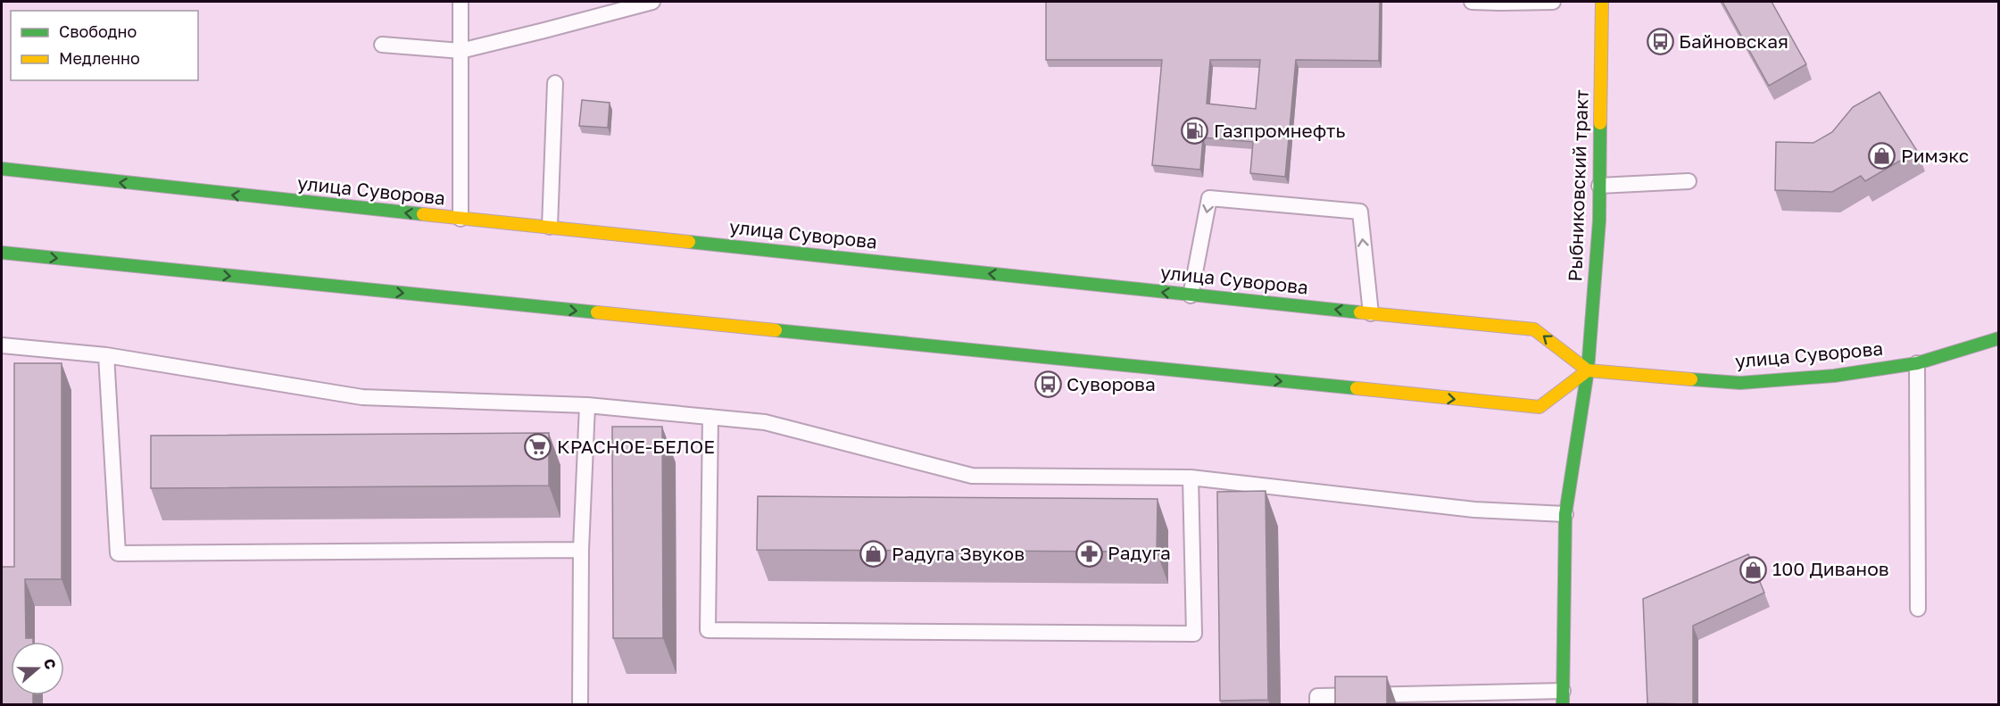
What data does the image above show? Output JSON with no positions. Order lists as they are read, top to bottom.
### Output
{
  "streets": {
    "main road": ["Рыбниковский тракт", "улица Суворова"]
  },
  "crossings": [
    ["Рыбниковский тракт", "улица Суворова"]
  ],
  "places": {
    "bus stop": ["Байновская", "Суворова"],
    "fuel station": ["Газпромнефть"],
    "shop": ["Римэкс", "Радуга Звуков", "100 Диванов"],
    "supermarket": ["КРАСНОЕ-БЕЛОЕ"],
    "pharmacy": ["Радуга"]
  },
  "legend": ["Свободно", "Медленно"],
  "north": "right"
}
